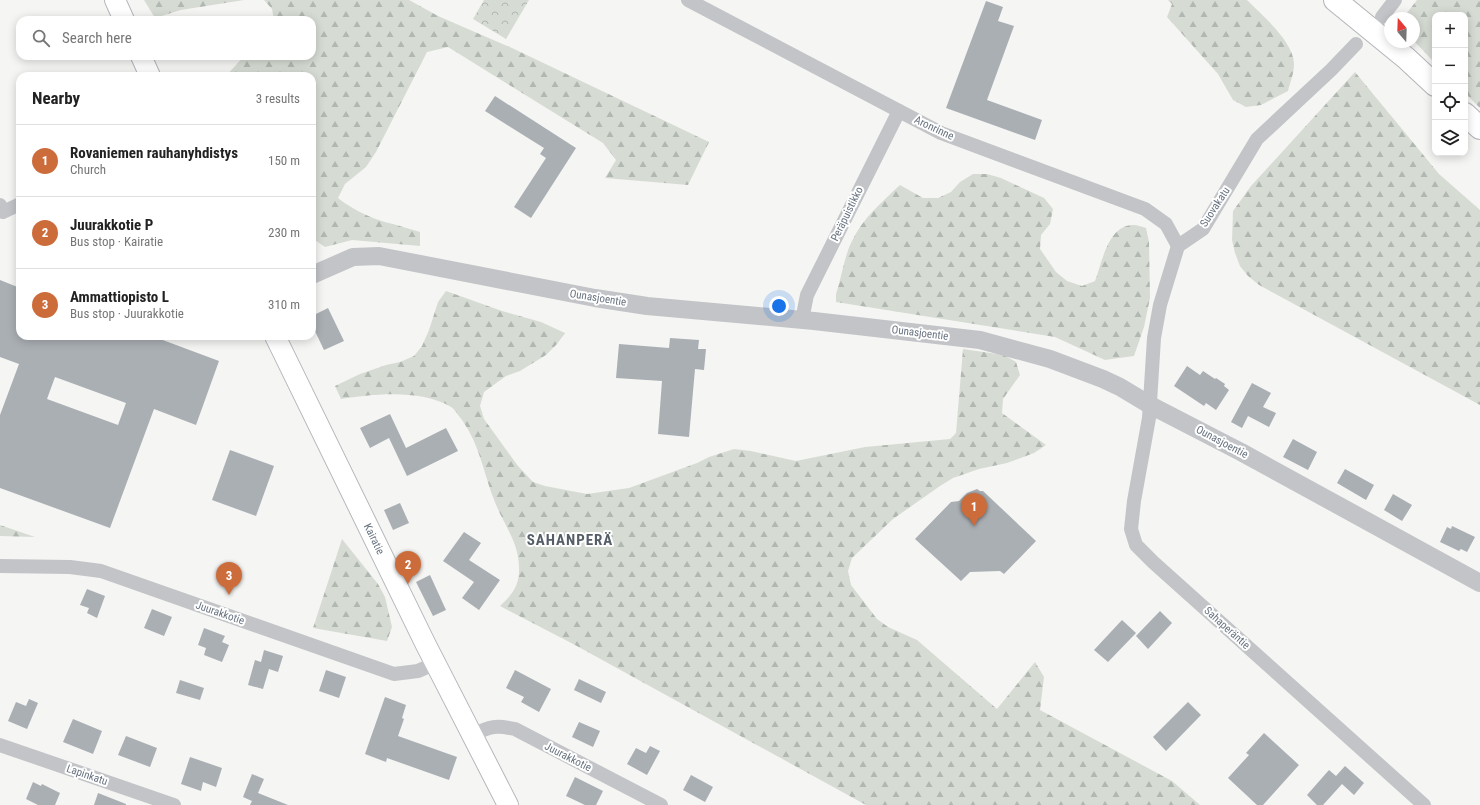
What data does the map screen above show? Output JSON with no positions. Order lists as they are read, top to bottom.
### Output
{
  "streets": {
    "main road": ["Kairatie"],
    "street": [
      "Aronrinne",
      "Suovakatu",
      "Peräpuistikko",
      "Ounasjoentie",
      "Juurakkotie",
      "Sahaperäntie",
      "Lapinkatu"
    ]
  },
  "crossings": [
    ["Aronrinne", "Suovakatu"],
    ["Aronrinne", "Peräpuistikko"],
    ["Peräpuistikko", "Ounasjoentie"],
    ["Ounasjoentie", "Sahaperäntie"],
    ["Kairatie", "Juurakkotie"]
  ],
  "districts": ["SAHANPERÄ"],
  "north": "top",
  "page": {
    "map_buttons": ["+", "−"],
    "search": "Search here",
    "heading": ["Nearby", "3 results"],
    "list": [
      {
        "mark": "1",
        "name": "Rovaniemen rauhanyhdistys",
        "note": "Church",
        "value": "150 m"
      },
      {
        "mark": "2",
        "name": "Juurakkotie P",
        "note": "Bus stop · Kairatie",
        "value": "230 m"
      },
      {
        "mark": "3",
        "name": "Ammattiopisto L",
        "note": "Bus stop · Juurakkotie",
        "value": "310 m"
      }
    ],
    "pins": ["1", "2", "3"]
  }
}
